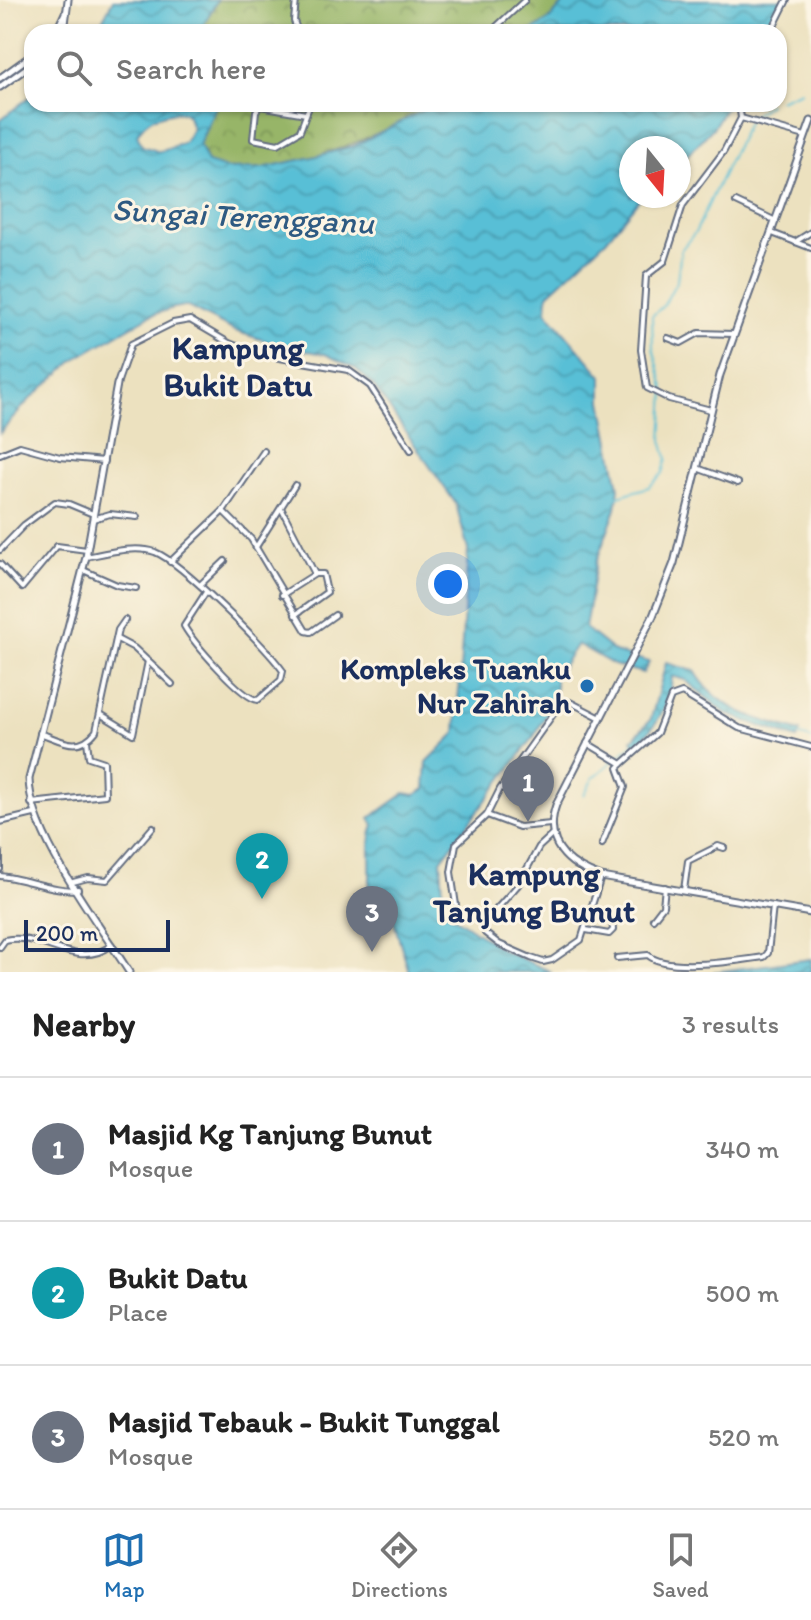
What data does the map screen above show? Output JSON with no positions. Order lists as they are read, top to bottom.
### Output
{
  "districts": ["Kampung Bukit Datu", "Kampung Tanjung Bunut"],
  "water": ["Sungai Terengganu"],
  "places": ["Kompleks Tuanku Nur Zahirah"],
  "scale_bar": "200 m",
  "north": "bottom",
  "page": {
    "search": "Search here",
    "pins": ["1", "2", "3"],
    "scale": "200 m",
    "heading": ["Nearby", "3 results"],
    "list": [
      {
        "mark": "1",
        "name": "Masjid Kg Tanjung Bunut",
        "note": "Mosque",
        "value": "340 m"
      },
      {
        "mark": "2",
        "name": "Bukit Datu",
        "note": "Place",
        "value": "500 m"
      },
      {
        "mark": "3",
        "name": "Masjid Tebauk - Bukit Tunggal",
        "note": "Mosque",
        "value": "520 m"
      }
    ],
    "nav": ["Map", "Directions", "Saved"]
  }
}
